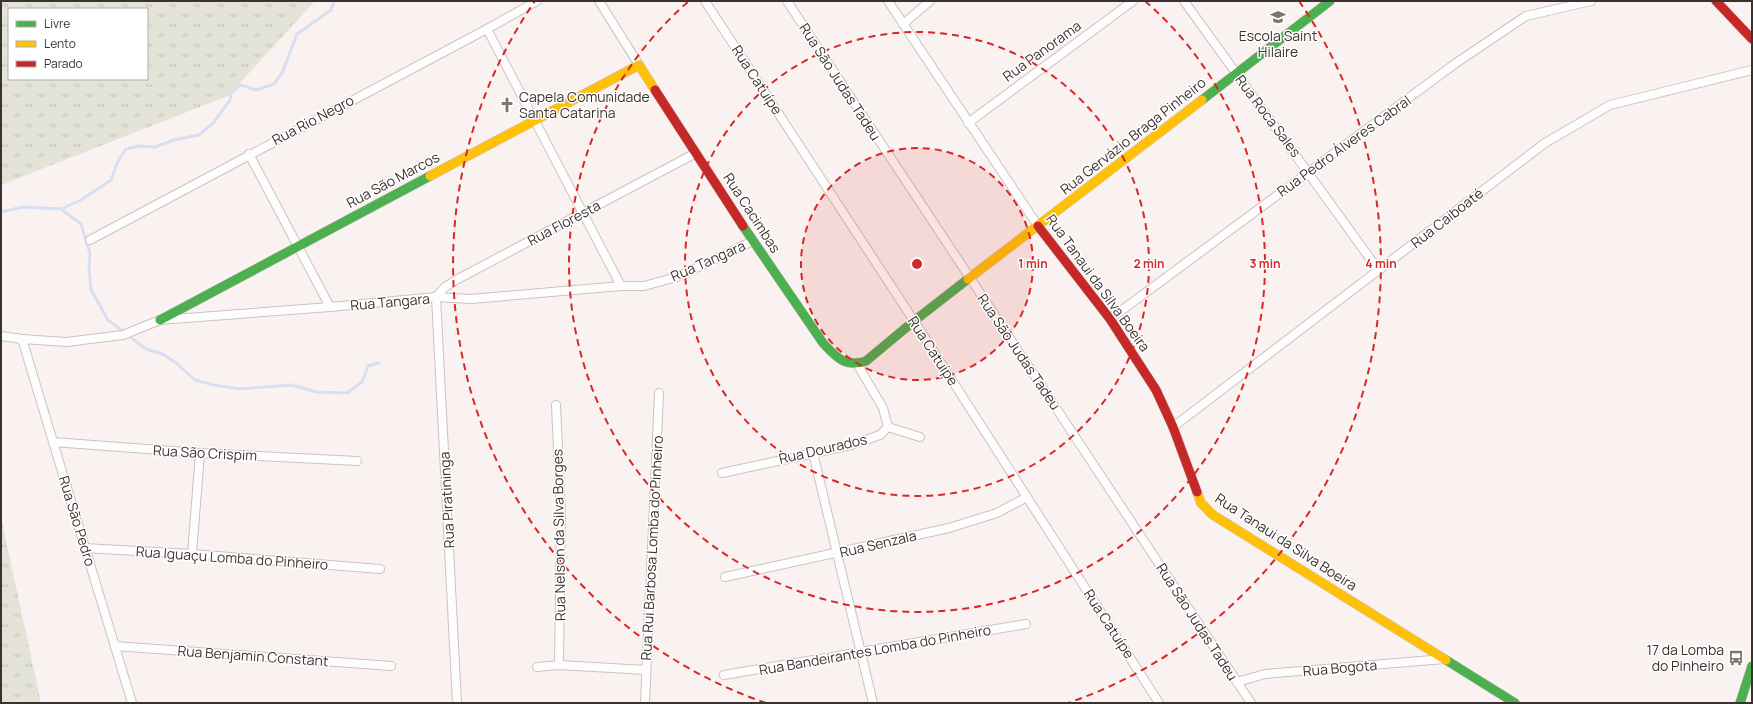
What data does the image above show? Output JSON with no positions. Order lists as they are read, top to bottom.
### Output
{
  "streets": {
    "street": [
      "Rua Panorama",
      "Rua Catuípe",
      "Rua São Judas Tadeu",
      "Rua Roca Sales",
      "Rua Rio Negro",
      "Rua Gervázio Braga Pinheiro",
      "Rua Pedro Álveres Cabral",
      "Rua São Marcos",
      "Rua Cacimbas",
      "Rua Caiboaté",
      "Rua Floresta",
      "Rua Tangara",
      "Rua Tanaui da Silva Boeira",
      "Rua Dourados",
      "Rua São Crispim",
      "Rua Piratininga",
      "Rua São Pedro",
      "Rua Nelson da Silva Borges",
      "Rua Senzala",
      "Rua Rui Barbosa Lomba do Pinheiro",
      "Rua Iguaçu Lomba do Pinheiro",
      "Rua Bandeirantes Lomba do Pinheiro",
      "Rua Benjamin Constant",
      "Rua Bogota"
    ]
  },
  "crossings": [
    ["Rua Panorama", "Rua Tanaui da Silva Boeira"],
    ["Rua Catuípe", "Rua Gervázio Braga Pinheiro"],
    ["Rua Catuípe", "Rua Senzala"],
    ["Rua São Judas Tadeu", "Rua Gervázio Braga Pinheiro"],
    ["Rua São Judas Tadeu", "Rua Bogota"],
    ["Rua Roca Sales", "Rua Gervázio Braga Pinheiro"],
    ["Rua Roca Sales", "Rua Pedro Álveres Cabral"],
    ["Rua Roca Sales", "Rua Caiboaté"],
    ["Rua Gervázio Braga Pinheiro", "Rua Cacimbas"],
    ["Rua Gervázio Braga Pinheiro", "Rua Tanaui da Silva Boeira"],
    ["Rua Pedro Álveres Cabral", "Rua Tanaui da Silva Boeira"],
    ["Rua São Marcos", "Rua Cacimbas"],
    ["Rua São Marcos", "Rua Tangara"],
    ["Rua Cacimbas", "Rua Floresta"],
    ["Rua Cacimbas", "Rua Tangara"],
    ["Rua Caiboaté", "Rua Tanaui da Silva Boeira"],
    ["Rua Floresta", "Rua Tangara"],
    ["Rua Floresta", "Rua Piratininga"],
    ["Rua Tangara", "Rua Piratininga"],
    ["Rua Tangara", "Rua São Pedro"],
    ["Rua Tanaui da Silva Boeira", "Rua Bogota"],
    ["Rua São Crispim", "Rua São Pedro"],
    ["Rua São Pedro", "Rua Iguaçu Lomba do Pinheiro"],
    ["Rua São Pedro", "Rua Benjamin Constant"]
  ],
  "places": {
    "school or university": ["Escola Saint Hilaire"],
    "church": ["Capela Comunidade Santa Catarina"],
    "bus stop": ["17 da Lomba do Pinheiro"]
  },
  "legend": ["Livre", "Lento", "Parado"],
  "rings": [
    "1 min",
    "2 min",
    "3 min",
    "4 min"
  ]
}
